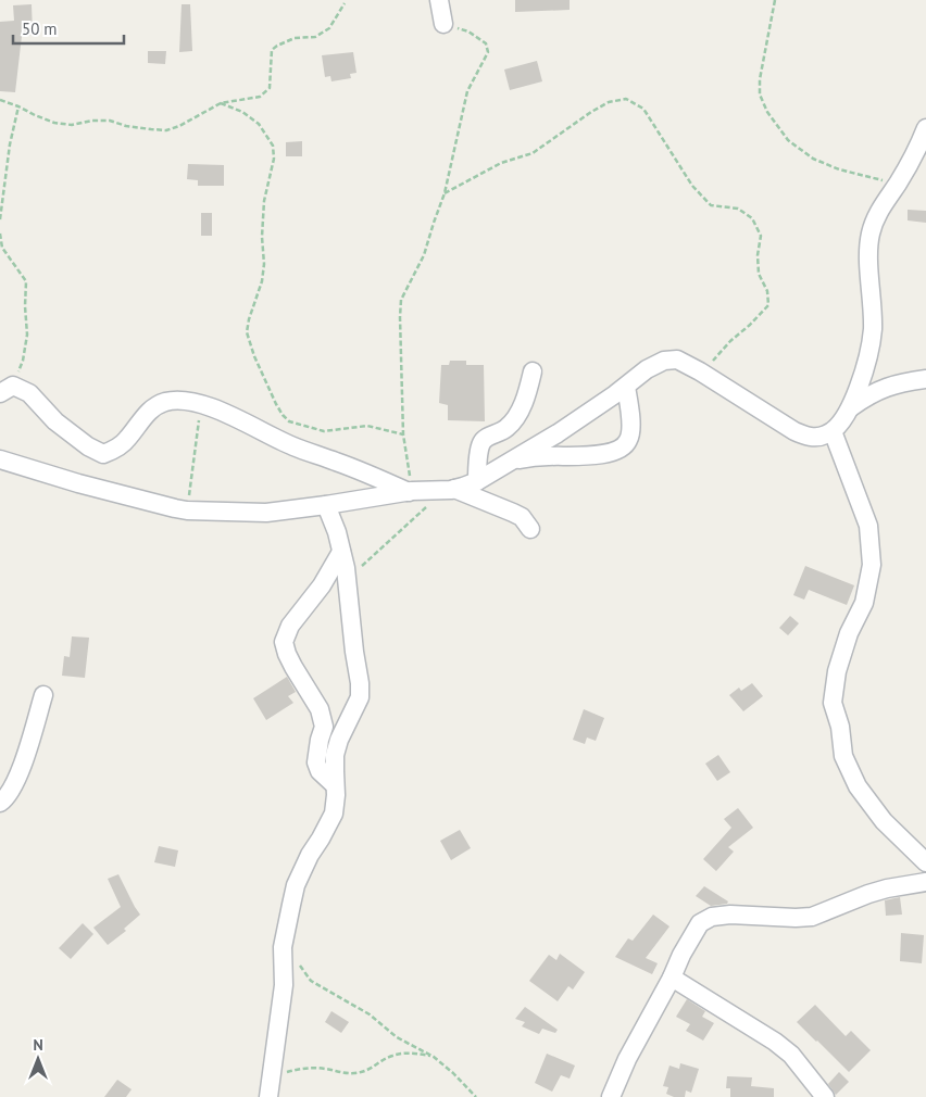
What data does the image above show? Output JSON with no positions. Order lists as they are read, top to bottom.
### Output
{
  "scale_bar": "50 m",
  "north": "top"
}
